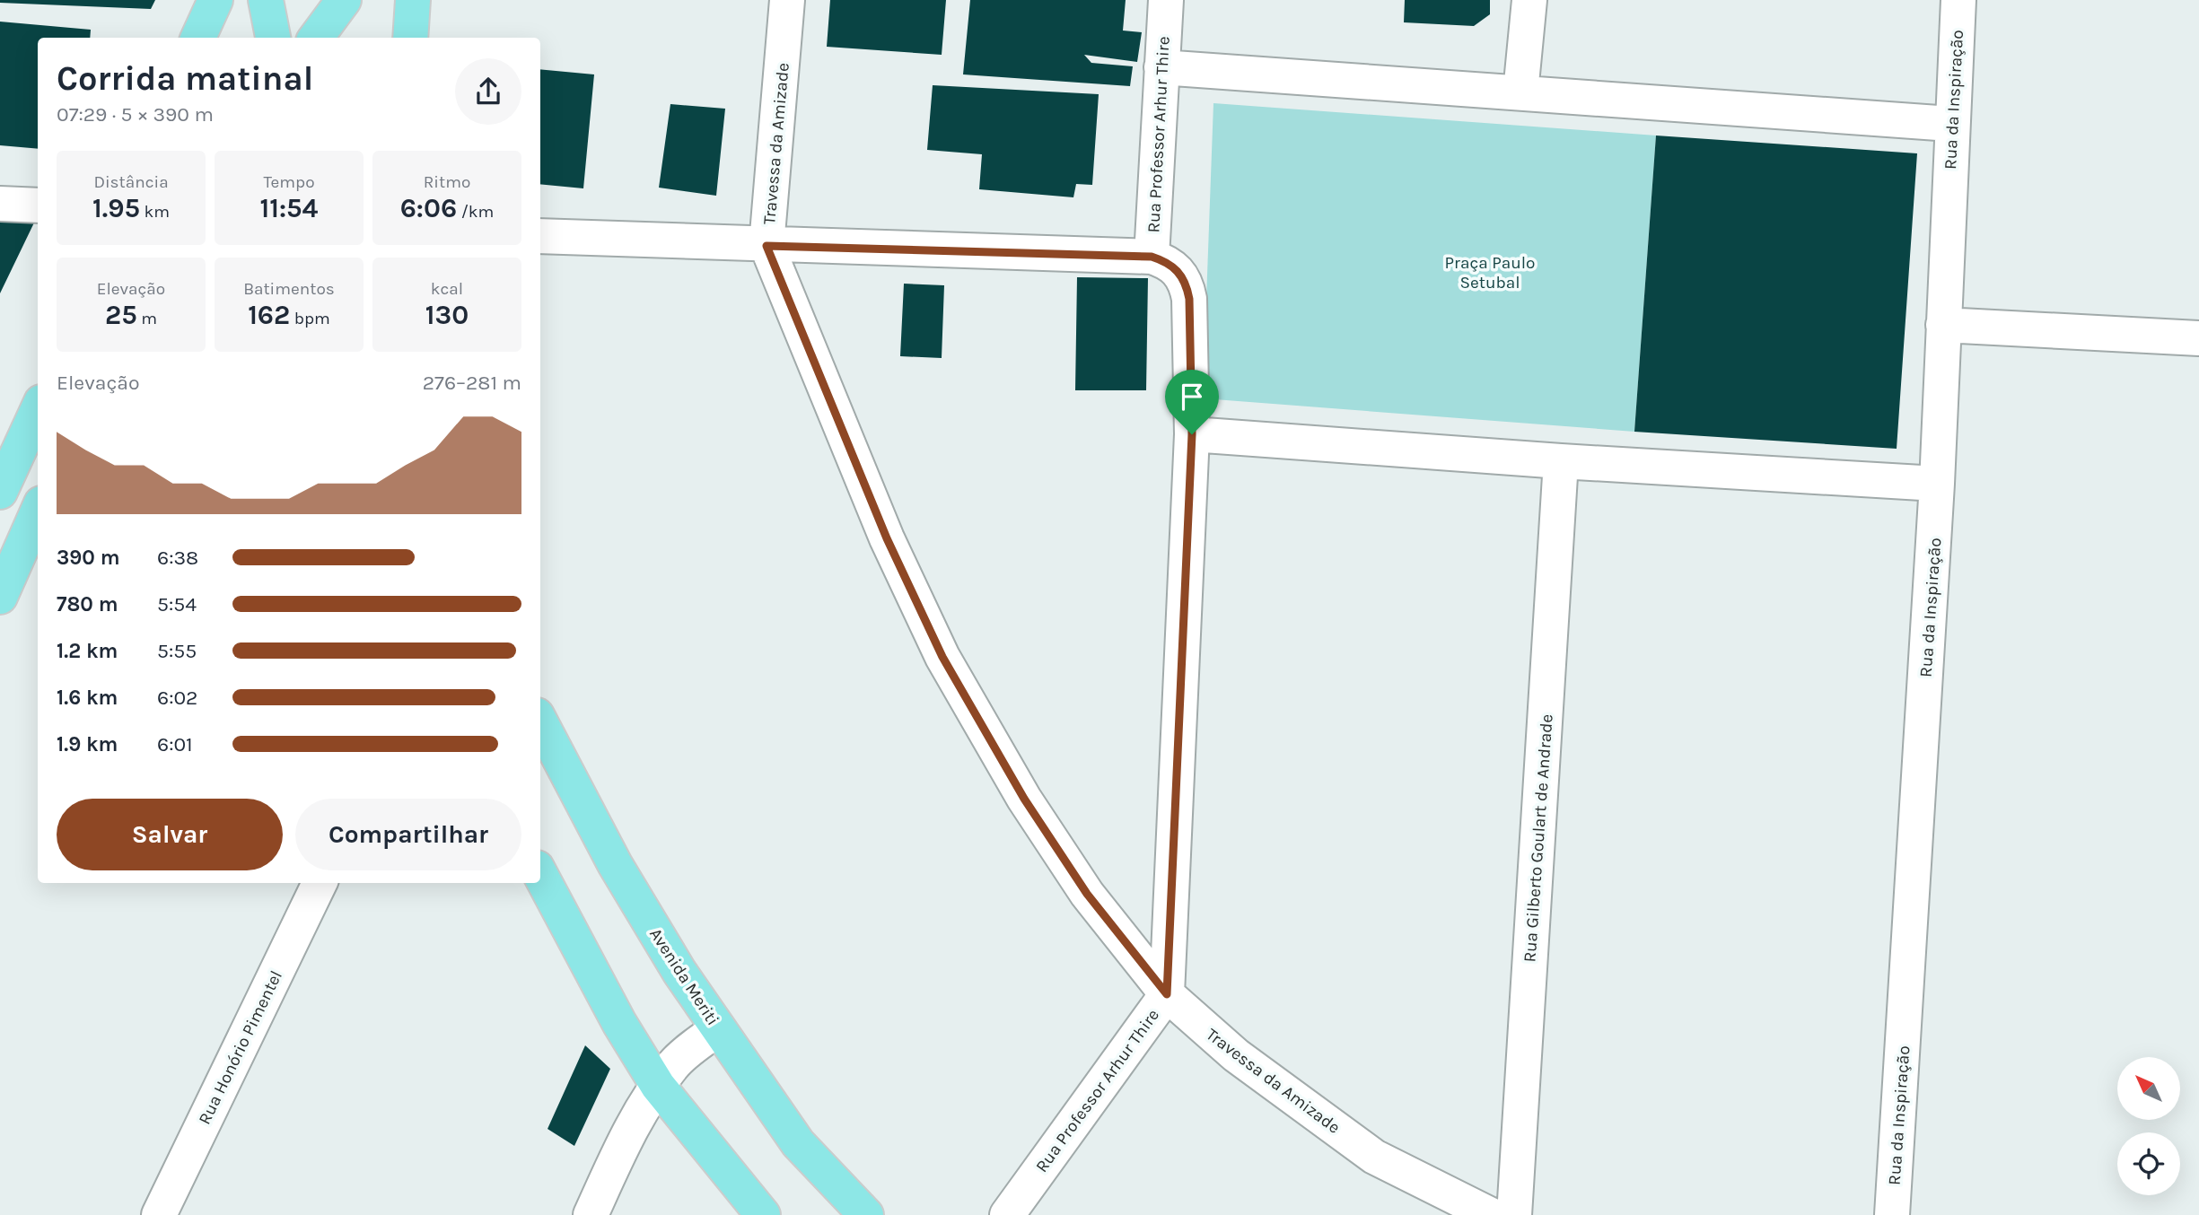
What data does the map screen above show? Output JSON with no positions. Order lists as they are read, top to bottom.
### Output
{
  "streets": {
    "main road": ["Avenida Meriti"],
    "street": [
      "Rua da Inspiração",
      "Rua Professor Arhur Thire",
      "Travessa da Amizade",
      "Rua Gilberto Goulart de Andrade",
      "Rua Honório Pimentel"
    ]
  },
  "crossings": [
    ["Rua Professor Arhur Thire", "Travessa da Amizade"]
  ],
  "parks": ["Praça Paulo Setubal"],
  "north": "top left",
  "page": {
    "heading": ["Corrida matinal", "07:29 · 5 × 390 m"],
    "stats": [
      ["Distância", "1.95 km"],
      ["Tempo", "11:54"],
      ["Ritmo", "6:06 /km"],
      ["Elevação", "25 m"],
      ["Batimentos", "162 bpm"],
      ["kcal", "130"]
    ],
    "chart": ["Elevação", "276–281 m"],
    "list": [
      {
        "name": "390 m",
        "note": "6:38"
      },
      {
        "name": "780 m",
        "note": "5:54"
      },
      {
        "name": "1.2 km",
        "note": "5:55"
      },
      {
        "name": "1.6 km",
        "note": "6:02"
      },
      {
        "name": "1.9 km",
        "note": "6:01"
      }
    ],
    "buttons": ["Salvar", "Compartilhar"]
  }
}
